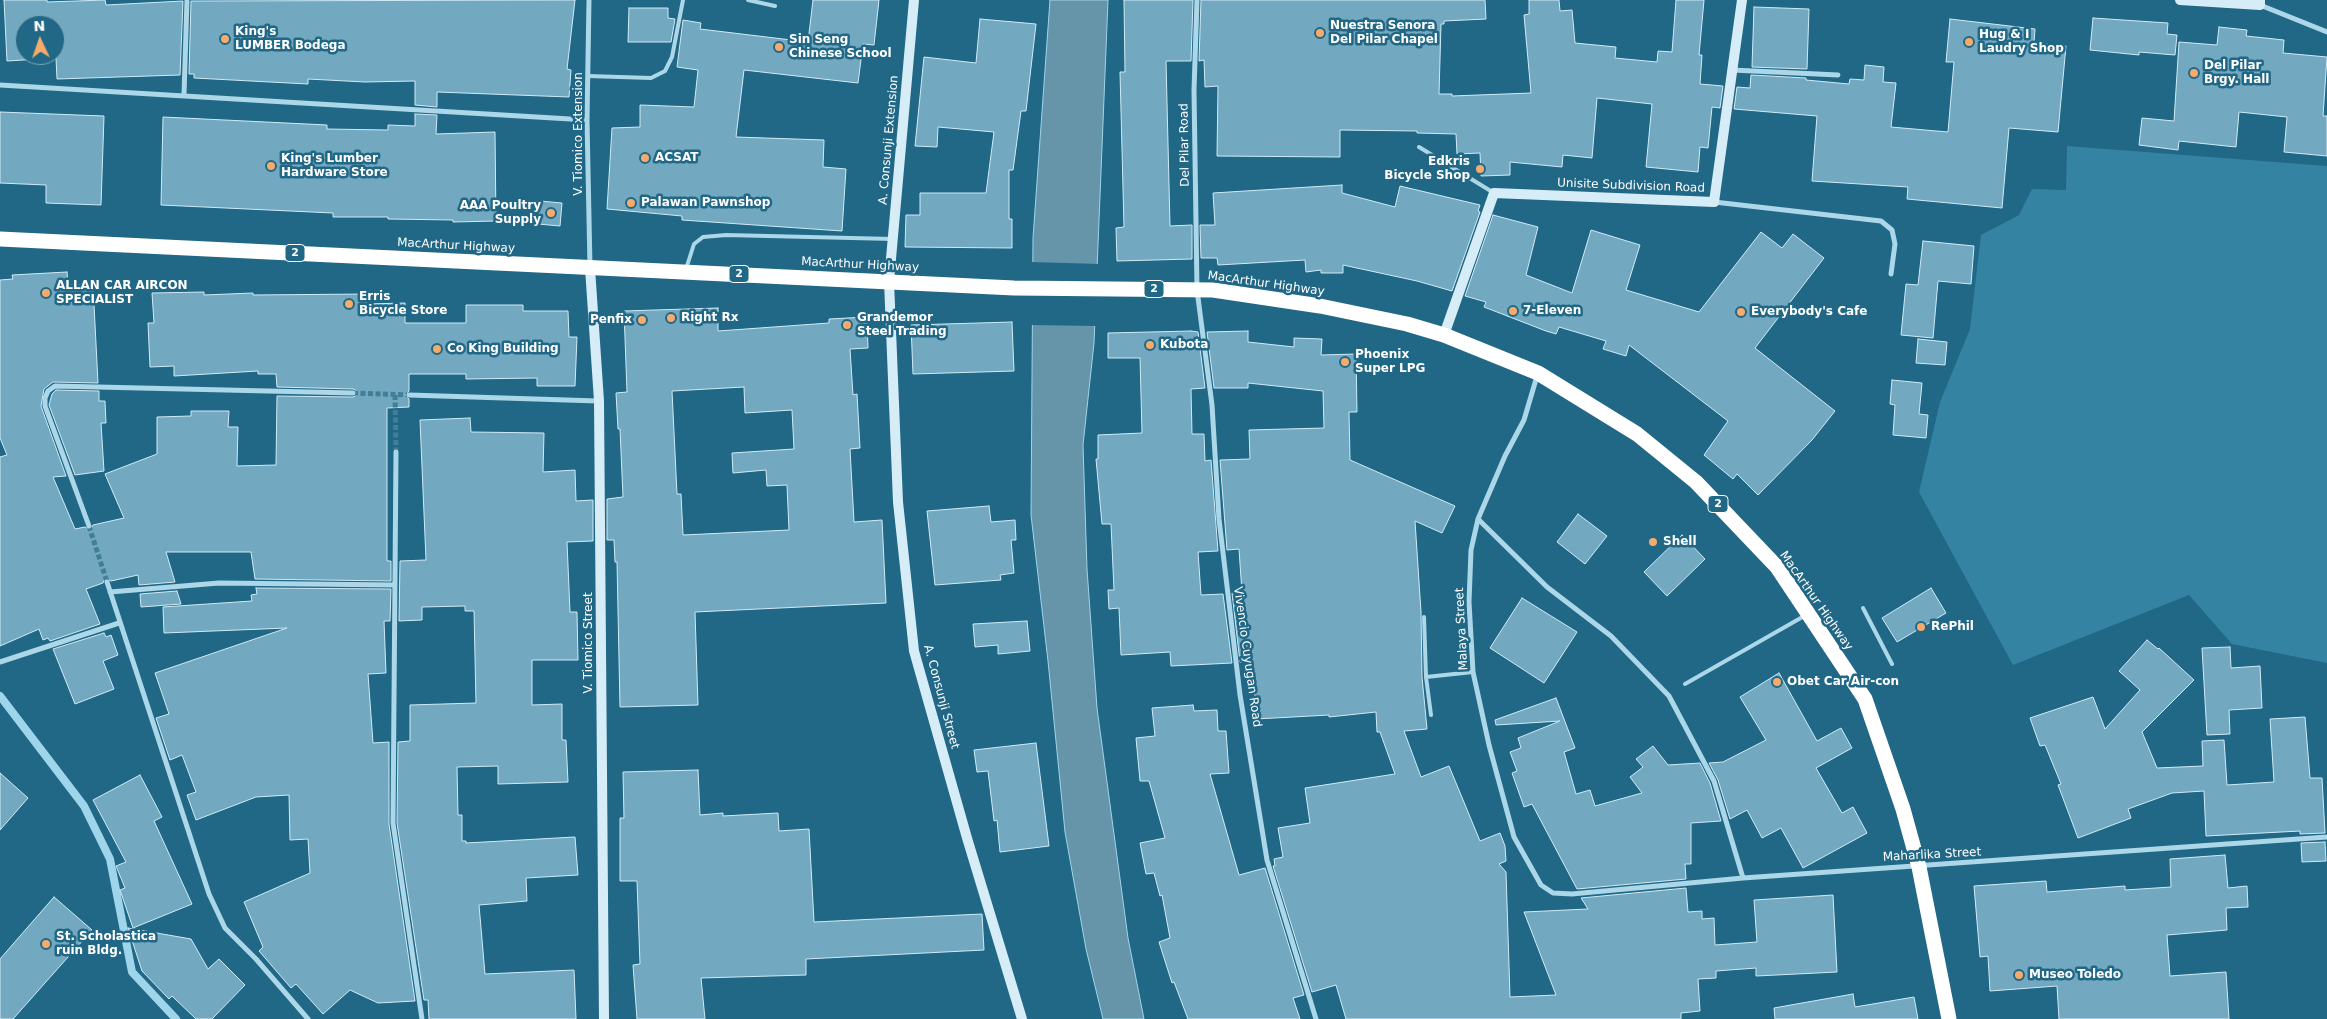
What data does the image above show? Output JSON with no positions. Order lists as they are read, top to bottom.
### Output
{
  "streets": {
    "highway": ["MacArthur Highway", "2"],
    "main road": [
      "A. Consunji Extension",
      "Unisite Subdivision Road",
      "V. Tiomico Street",
      "A. Consunji Street"
    ],
    "street": [
      "V. Tiomico Extension",
      "Del Pilar Road",
      "Malaya Street",
      "Vivencio Cuyugan Road",
      "Maharlika Street"
    ]
  },
  "crossings": [
    ["V. Tiomico Extension", "MacArthur Highway"],
    ["V. Tiomico Extension", "V. Tiomico Street"],
    ["A. Consunji Extension", "MacArthur Highway"],
    ["A. Consunji Extension", "A. Consunji Street"],
    ["Del Pilar Road", "MacArthur Highway"],
    ["Del Pilar Road", "Vivencio Cuyugan Road"],
    ["MacArthur Highway", "Malaya Street"],
    ["MacArthur Highway", "V. Tiomico Street"],
    ["MacArthur Highway", "Vivencio Cuyugan Road"],
    ["MacArthur Highway", "A. Consunji Street"],
    ["MacArthur Highway", "Maharlika Street"],
    ["Malaya Street", "Maharlika Street"]
  ],
  "places": [
    "Nuestra Senora Del Pilar Chapel",
    "King's LUMBER Bodega",
    "Hug & I Laudry Shop",
    "Sin Seng Chinese School",
    "Del Pilar Brgy. Hall",
    "ACSAT",
    "King's Lumber Hardware Store",
    "Edkris Bicycle Shop",
    "Palawan Pawnshop",
    "AAA Poultry Supply",
    "ALLAN CAR AIRCON SPECIALIST",
    "Erris Bicycle Store",
    "7-Eleven",
    "Everybody's Cafe",
    "Right Rx",
    "Penfix",
    "Grandemor Steel Trading",
    "Kubota",
    "Co King Building",
    "Phoenix Super LPG",
    "Shell",
    "RePhil",
    "Obet Car Air-con",
    "St. Scholastica ruin Bldg.",
    "Museo Toledo"
  ],
  "north": "top"
}
